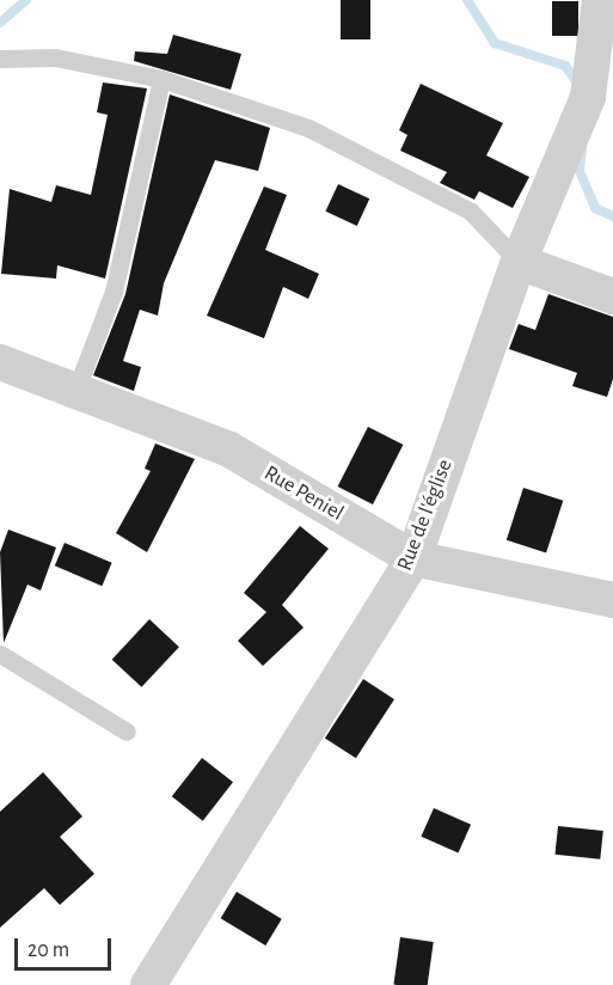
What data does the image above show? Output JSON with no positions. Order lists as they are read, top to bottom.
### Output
{
  "streets": {
    "street": ["Rue Peniel", "Rue de l'église"]
  },
  "crossings": [
    ["Rue Peniel", "Rue de l'église"]
  ],
  "scale_bar": "20 m"
}
